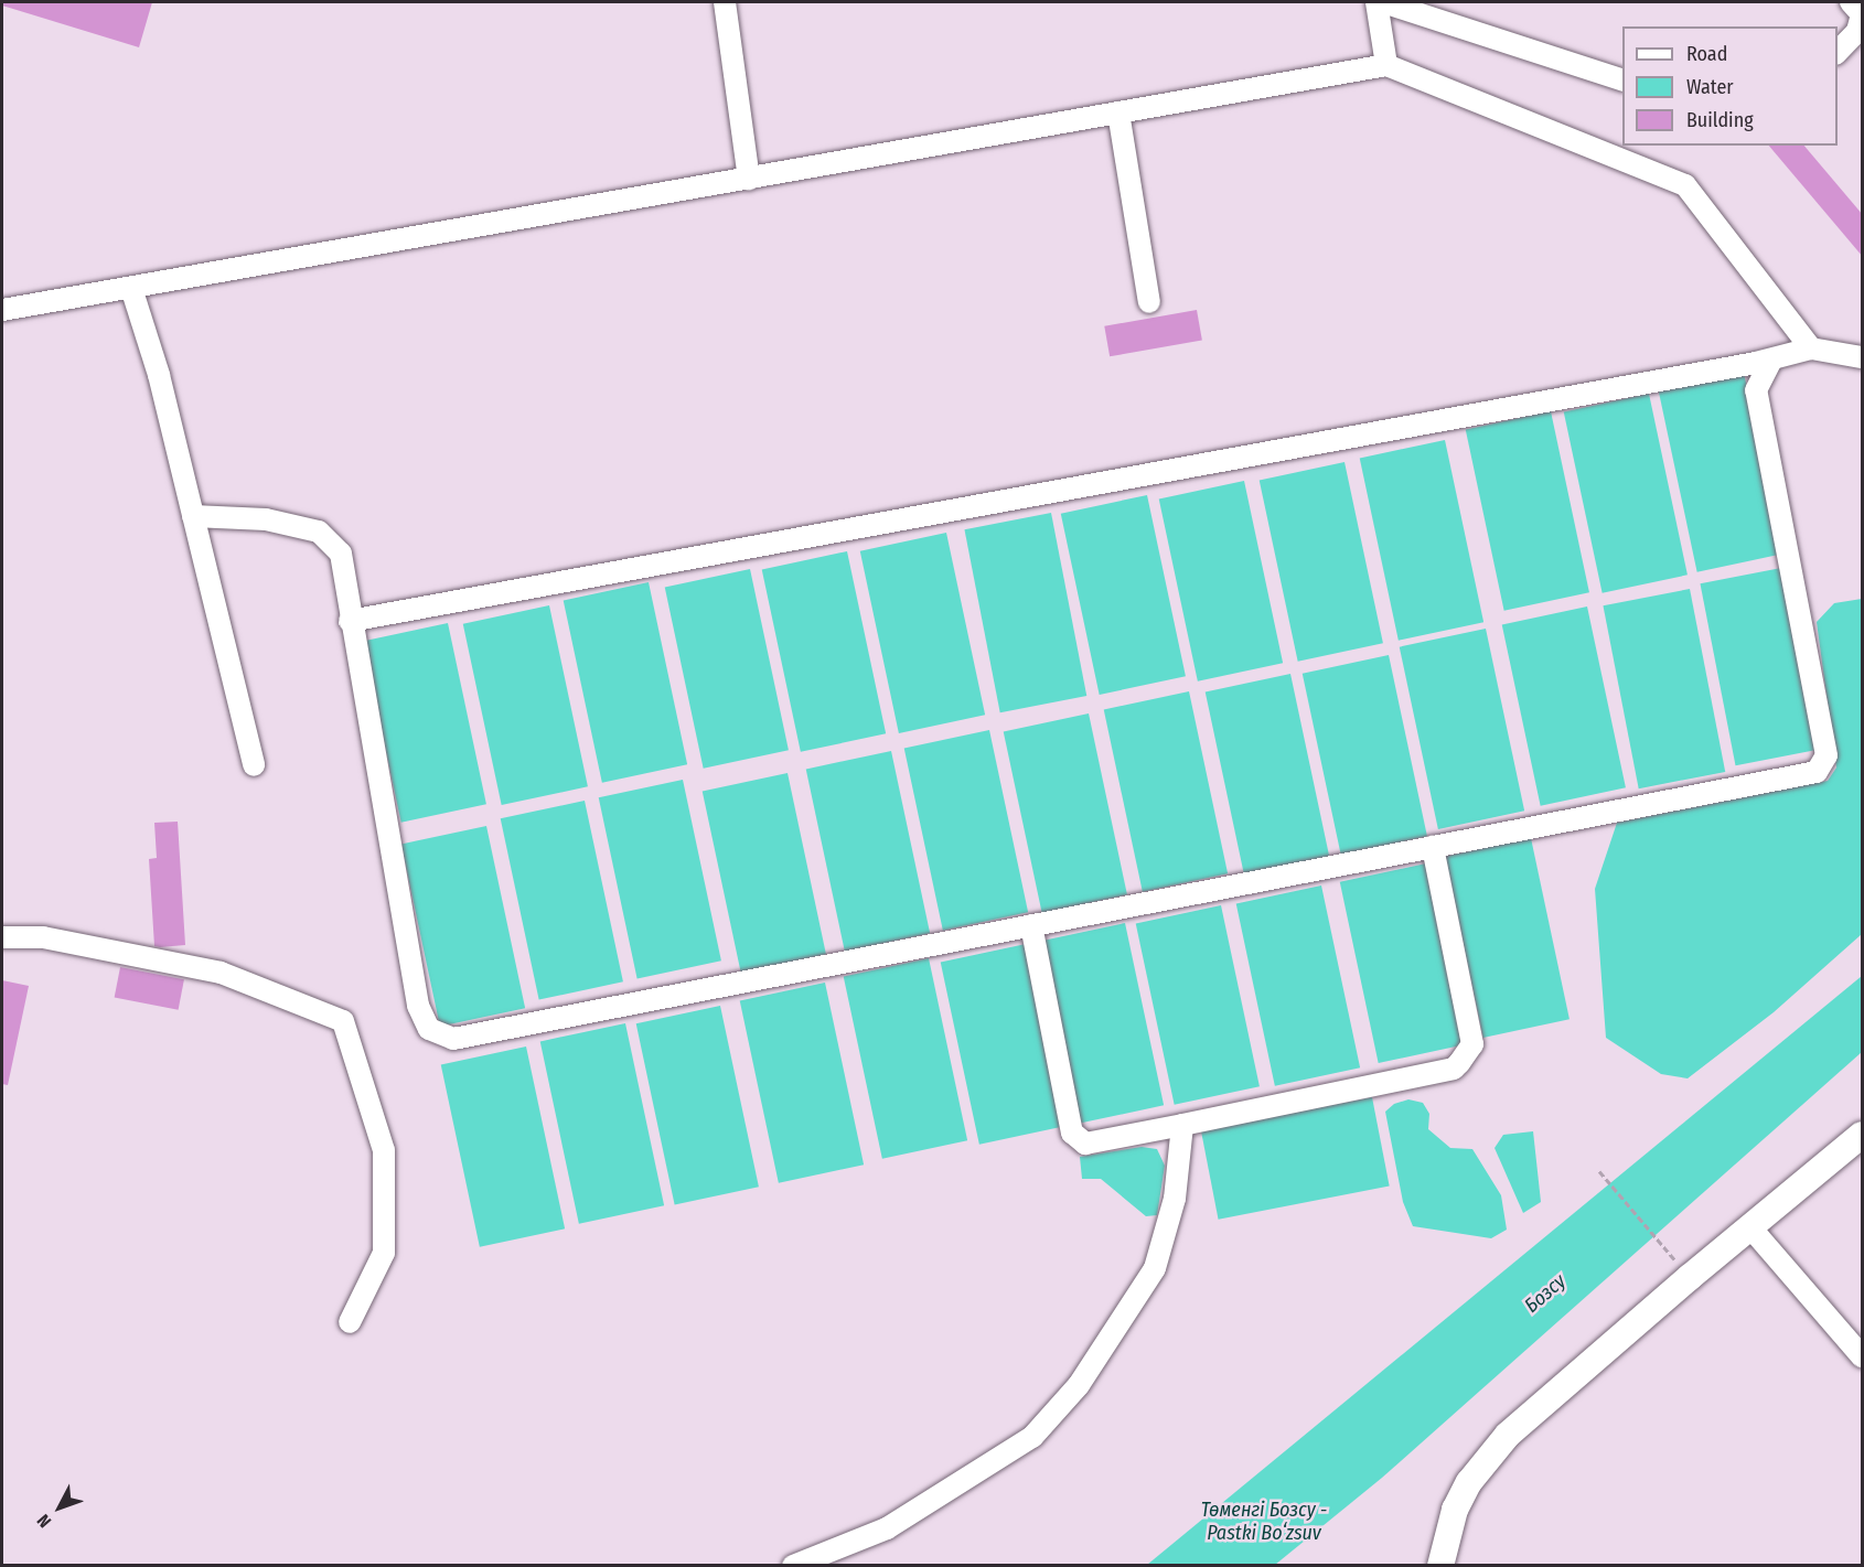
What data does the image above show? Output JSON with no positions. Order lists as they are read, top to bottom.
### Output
{
  "water": ["Бозсу", "Төменгі Бозсу - Pastki Boʻzsuv"],
  "legend": ["Road", "Water", "Building"],
  "north": "bottom left"
}
